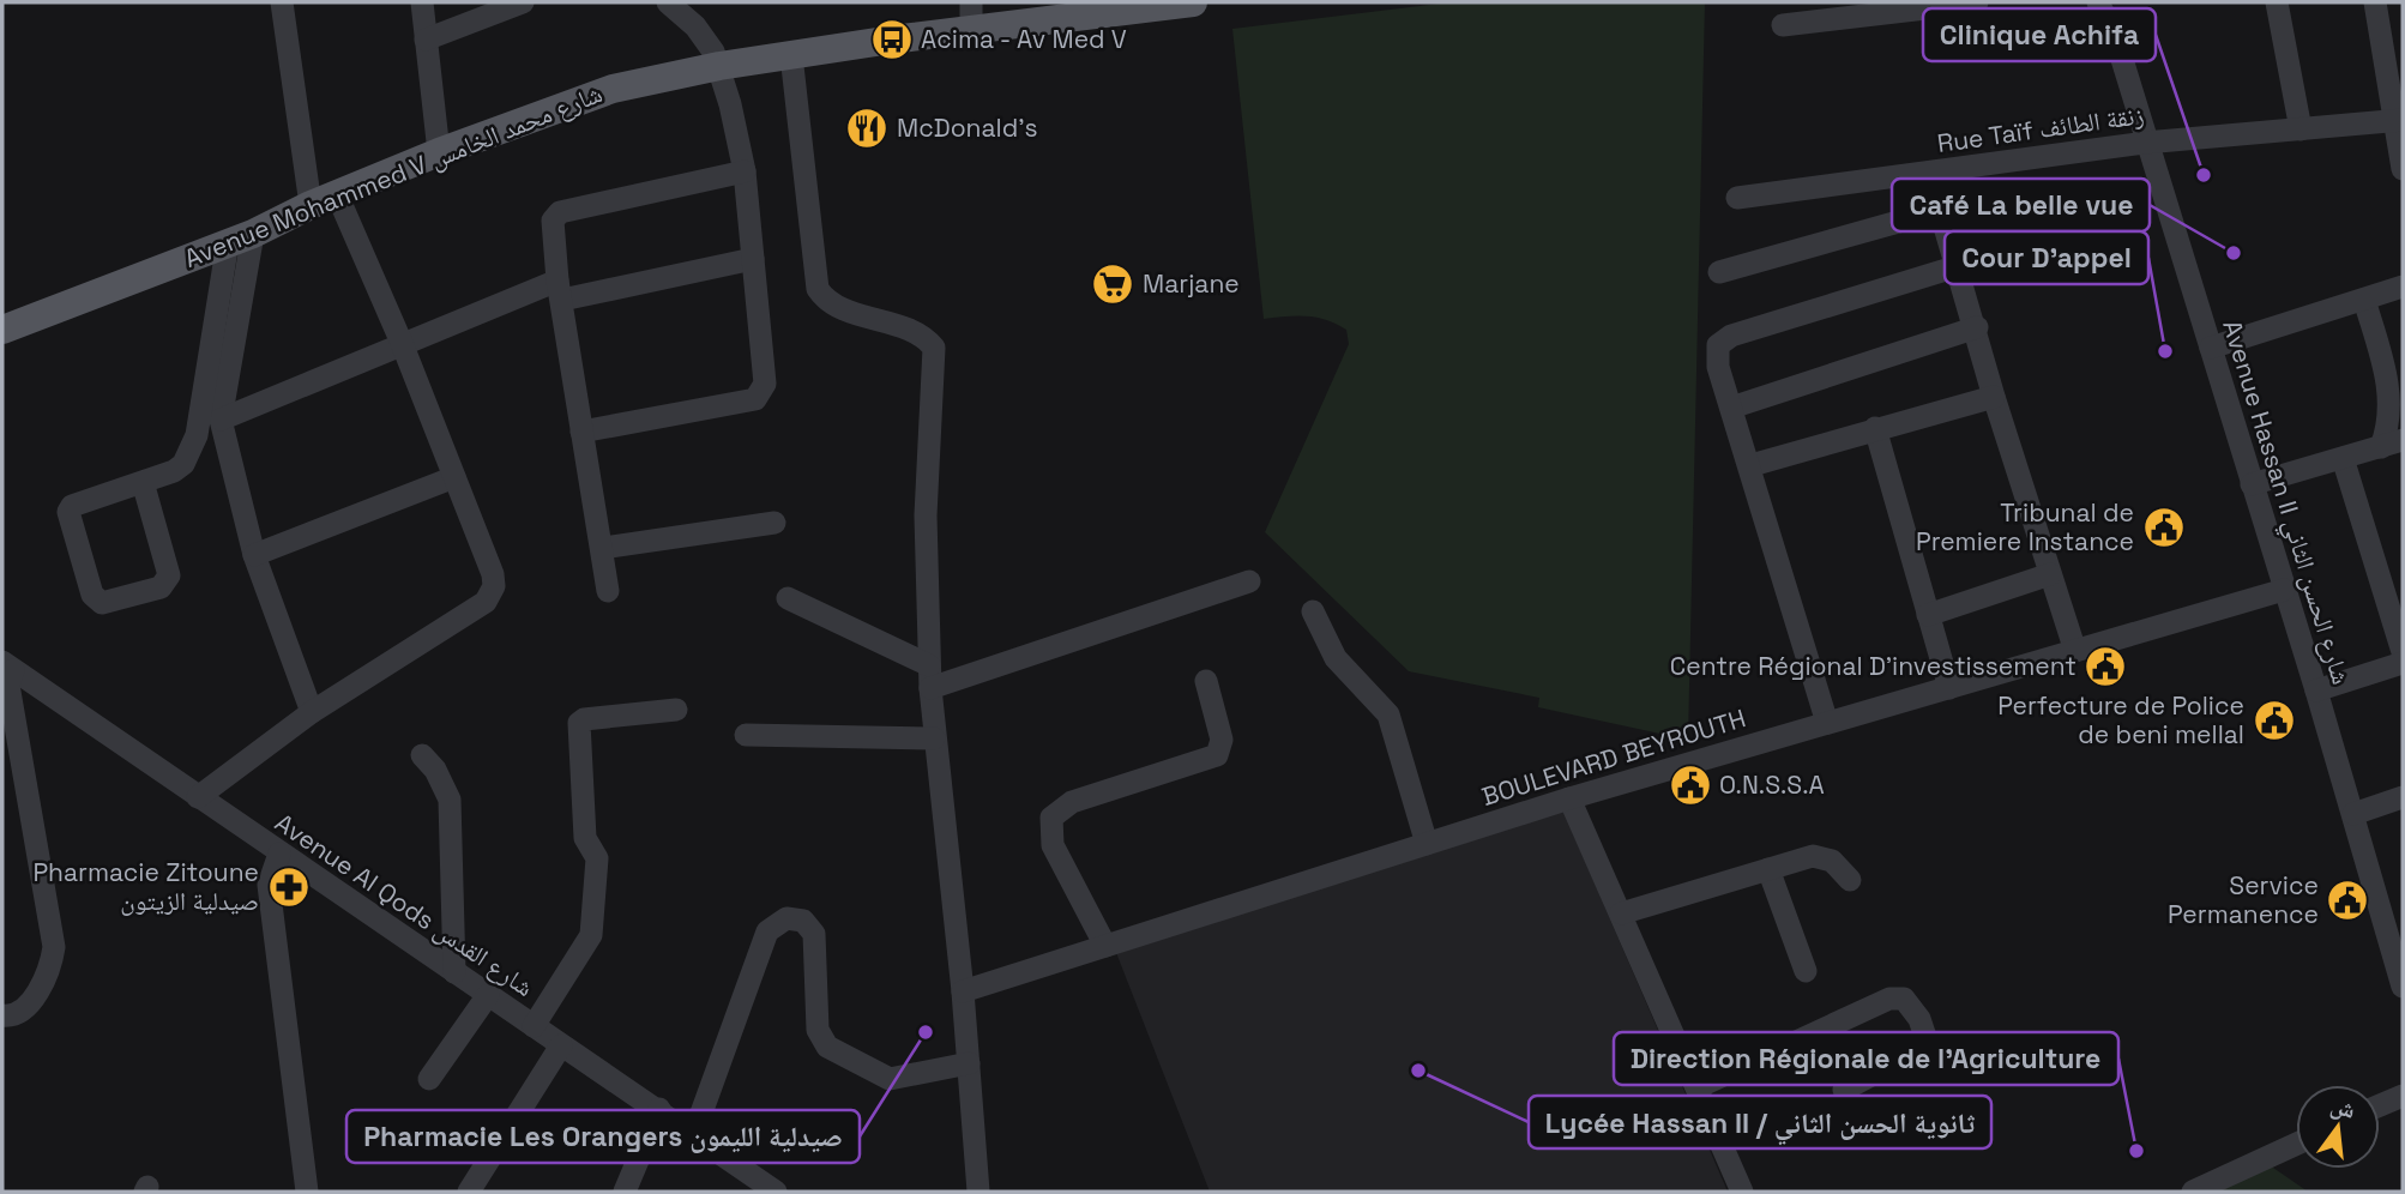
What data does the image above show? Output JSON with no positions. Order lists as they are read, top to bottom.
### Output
{
  "streets": {
    "main road": ["Avenue Mohammed V شارع محمد الخامس"],
    "street": [
      "Rue Taïf زنقة الطائف",
      "Avenue Hassan II شارع الحسن الثاني",
      "BOULEVARD BEYROUTH",
      "Avenue Al Qods شارع القدس"
    ]
  },
  "crossings": [
    ["Rue Taïf زنقة الطائف", "Avenue Hassan II شارع الحسن الثاني"],
    ["Avenue Hassan II شارع الحسن الثاني", "BOULEVARD BEYROUTH"]
  ],
  "places": {
    "bus stop": ["Acima - Av Med V"],
    "restaurant": ["McDonald's"],
    "other": [
      "Clinique Achifa",
      "Café La belle vue",
      "Cour D'appel",
      "Pharmacie Les Orangers صيدلية الليمون",
      "Lycée Hassan II / ثانوية الحسن الثاني",
      "Direction Régionale de l'Agriculture"
    ],
    "supermarket": ["Marjane"],
    "public building": [
      "Tribunal de Premiere Instance",
      "Centre Régional D'investissement",
      "Perfecture de Police de beni mellal",
      "O.N.S.S.A",
      "Service Permanence"
    ],
    "pharmacy": ["Pharmacie Zitoune صيدلية الزيتون"]
  },
  "north": "top"
}
